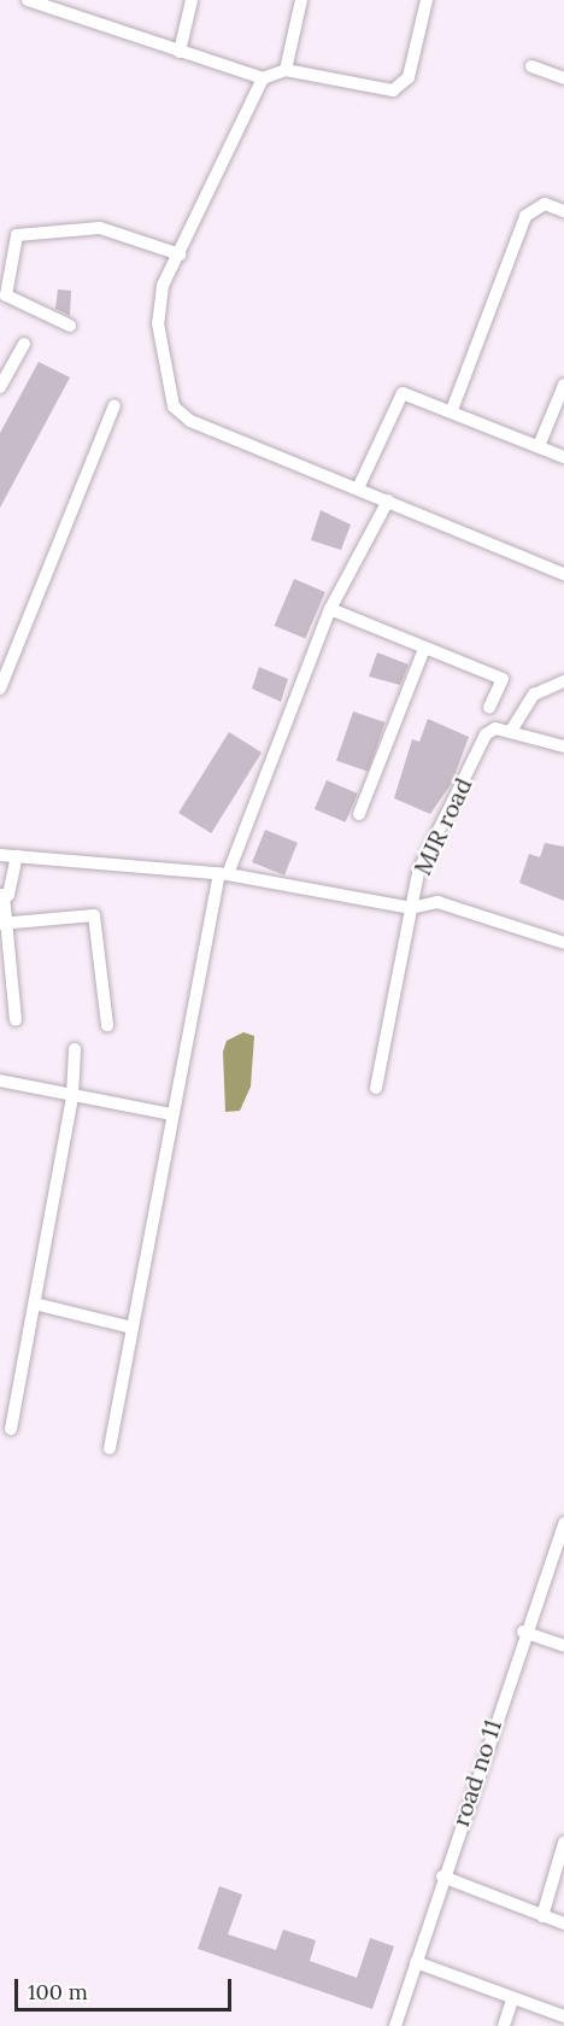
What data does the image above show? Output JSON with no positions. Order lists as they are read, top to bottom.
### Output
{
  "streets": {
    "street": ["MJR road", "road no 11"]
  },
  "scale_bar": "100 m"
}
